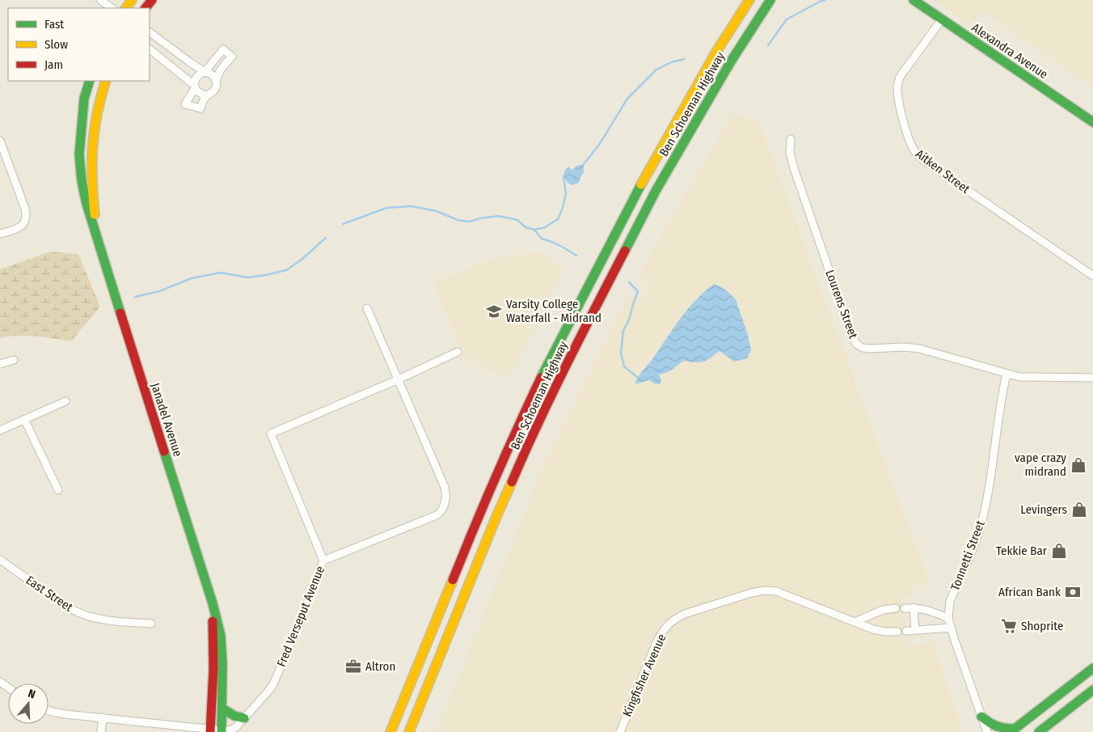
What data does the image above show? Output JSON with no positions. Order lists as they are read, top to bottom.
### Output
{
  "streets": {
    "main road": ["Alexandra Avenue", "Ben Schoeman Highway", "Janadel Avenue"],
    "street": [
      "Aitken Street",
      "Lourens Street",
      "Tonnetti Street",
      "East Street",
      "Fred Verseput Avenue",
      "Kingfisher Avenue"
    ]
  },
  "crossings": [
    ["Alexandra Avenue", "Aitken Street"],
    ["Lourens Street", "Tonnetti Street"],
    ["Janadel Avenue", "Fred Verseput Avenue"]
  ],
  "places": {
    "school or university": ["Varsity College Waterfall - Midrand"],
    "shop": ["vape crazy midrand", "Levingers", "Tekkie Bar"],
    "bank": ["African Bank"],
    "supermarket": ["Shoprite"],
    "office": ["Altron"]
  },
  "legend": ["Fast", "Slow", "Jam"],
  "north": "top"
}
